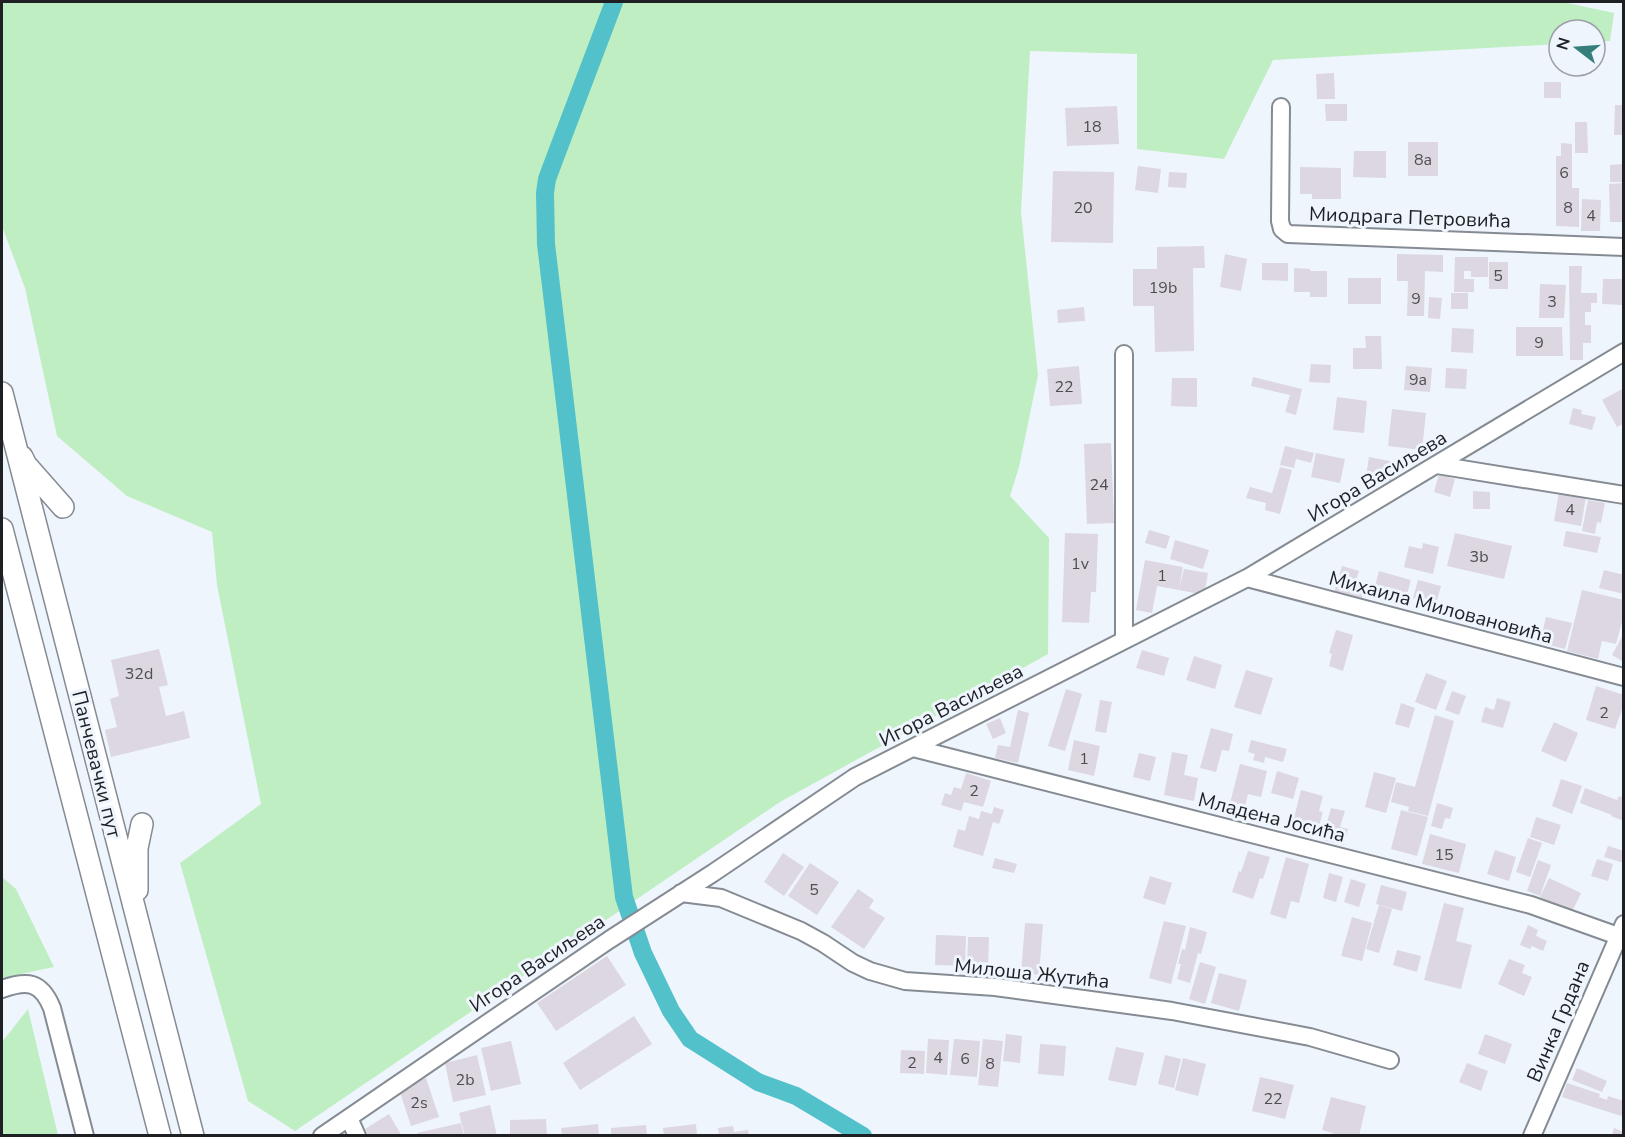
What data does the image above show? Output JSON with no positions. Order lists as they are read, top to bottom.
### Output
{
  "streets": {
    "main road": ["Панчевачки пут"],
    "street": [
      "Миодрага Петровића",
      "Игора Васиљева",
      "Михаила Миловановића",
      "Младена Јосића",
      "Милоша Жутића",
      "Винка Грдана"
    ]
  },
  "crossings": [
    ["Игора Васиљева", "Михаила Миловановића"],
    ["Игора Васиљева", "Младена Јосића"],
    ["Игора Васиљева", "Милоша Жутића"],
    ["Младена Јосића", "Винка Грдана"]
  ],
  "house_numbers": [
    "18",
    "8a",
    "6",
    "20",
    "8",
    "4",
    "5",
    "19b",
    "9",
    "3",
    "9",
    "9a",
    "22",
    "24",
    "4",
    "3b",
    "1v",
    "1",
    "32d",
    "2",
    "1",
    "2",
    "15",
    "5",
    "4",
    "6",
    "2",
    "8",
    "2b",
    "22",
    "2s"
  ],
  "north": "left"
}
